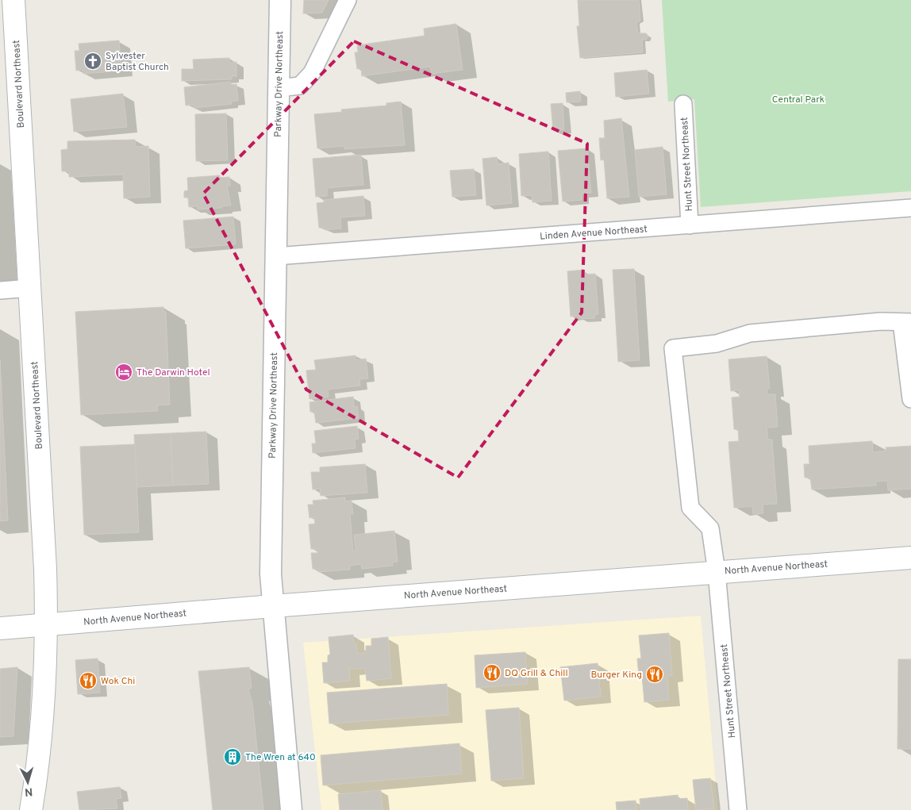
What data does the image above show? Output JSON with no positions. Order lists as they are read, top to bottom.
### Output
{
  "streets": {
    "main road": ["Boulevard Northeast", "North Avenue Northeast"],
    "street": ["Parkway Drive Northeast", "Hunt Street Northeast", "Linden Avenue Northeast"]
  },
  "crossings": [
    ["Boulevard Northeast", "North Avenue Northeast"],
    ["Parkway Drive Northeast", "Linden Avenue Northeast"],
    ["Parkway Drive Northeast", "North Avenue Northeast"],
    ["Hunt Street Northeast", "Linden Avenue Northeast"],
    ["Hunt Street Northeast", "North Avenue Northeast"]
  ],
  "parks": ["Central Park"],
  "places": {
    "church": ["Sylvester Baptist Church"],
    "hotel": ["The Darwin Hotel"],
    "restaurant": ["DQ Grill & Chill", "Burger King", "Wok Chi"],
    "building": ["The Wren at 640"]
  },
  "north": "bottom"
}
